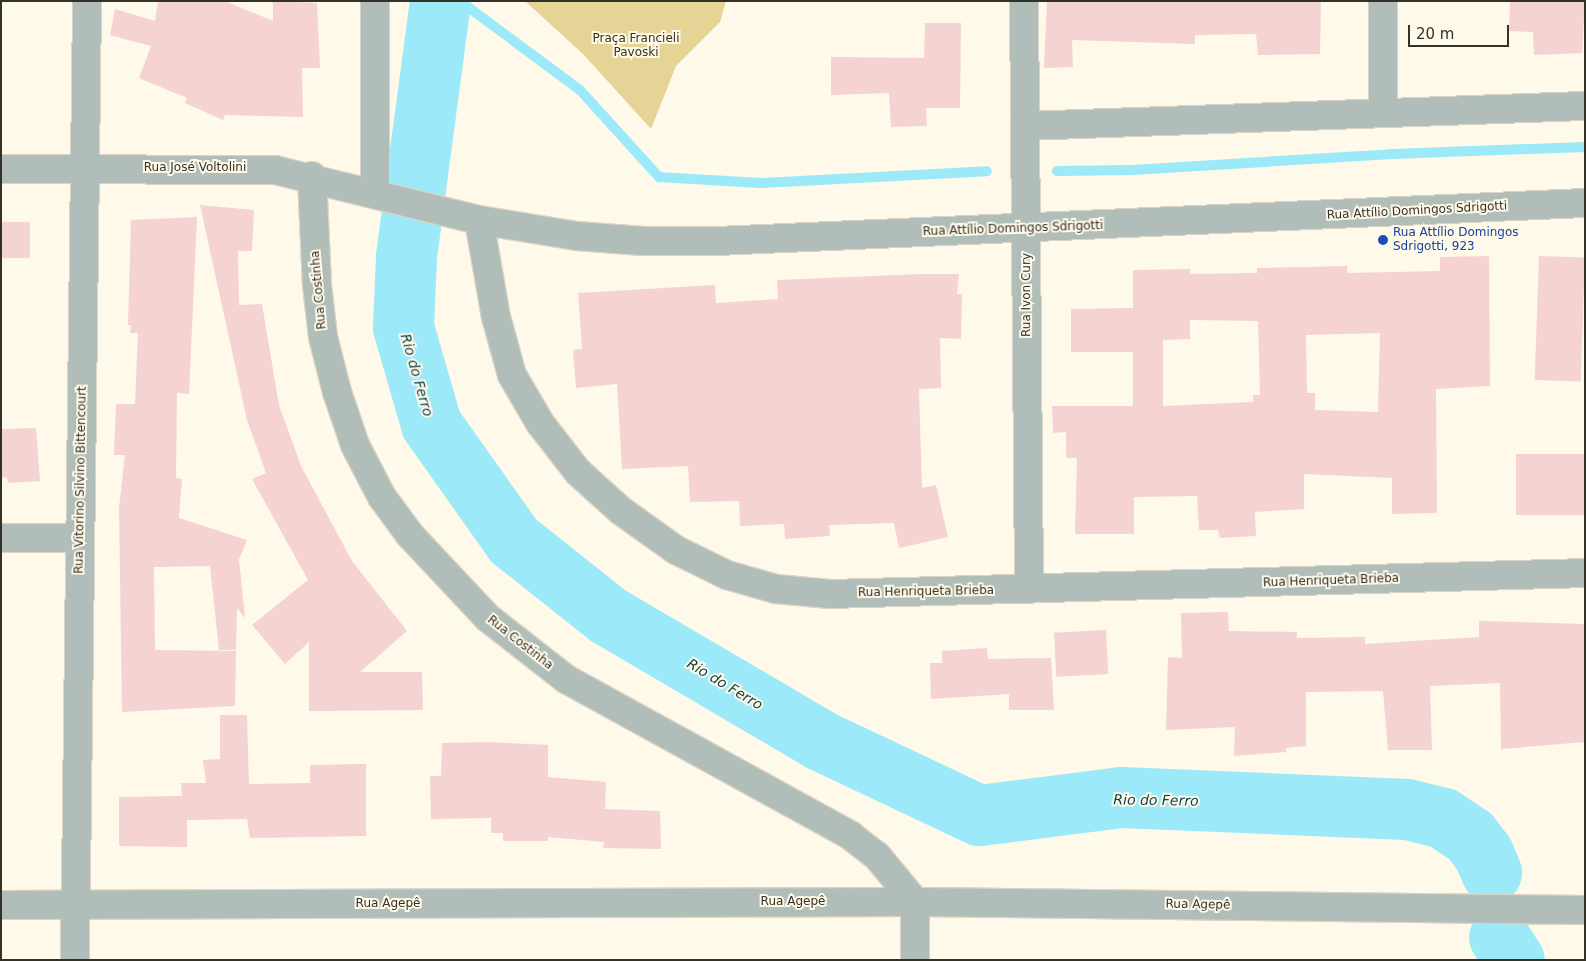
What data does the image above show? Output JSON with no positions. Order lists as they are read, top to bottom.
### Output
{
  "streets": {
    "street": [
      "Rua José Voltolini",
      "Rua Attílio Domingos Sdrigotti",
      "Rua Costinha",
      "Rua Ivon Cury",
      "Rua Vitorino Silvino Bittencourt",
      "Rua Henriqueta Brieba",
      "Rua Agepê"
    ]
  },
  "crossings": [
    ["Rua José Voltolini", "Rua Attílio Domingos Sdrigotti"],
    ["Rua José Voltolini", "Rua Costinha"],
    ["Rua José Voltolini", "Rua Vitorino Silvino Bittencourt"],
    ["Rua Attílio Domingos Sdrigotti", "Rua Ivon Cury"],
    ["Rua Attílio Domingos Sdrigotti", "Rua Henriqueta Brieba"],
    ["Rua Costinha", "Rua Agepê"],
    ["Rua Ivon Cury", "Rua Henriqueta Brieba"],
    ["Rua Vitorino Silvino Bittencourt", "Rua Agepê"]
  ],
  "water": ["Rio do Ferro"],
  "parks": ["Praça Francieli Pavoski"],
  "places": ["Rua Attílio Domingos Sdrigotti, 923"],
  "scale_bar": "20 m"
}
